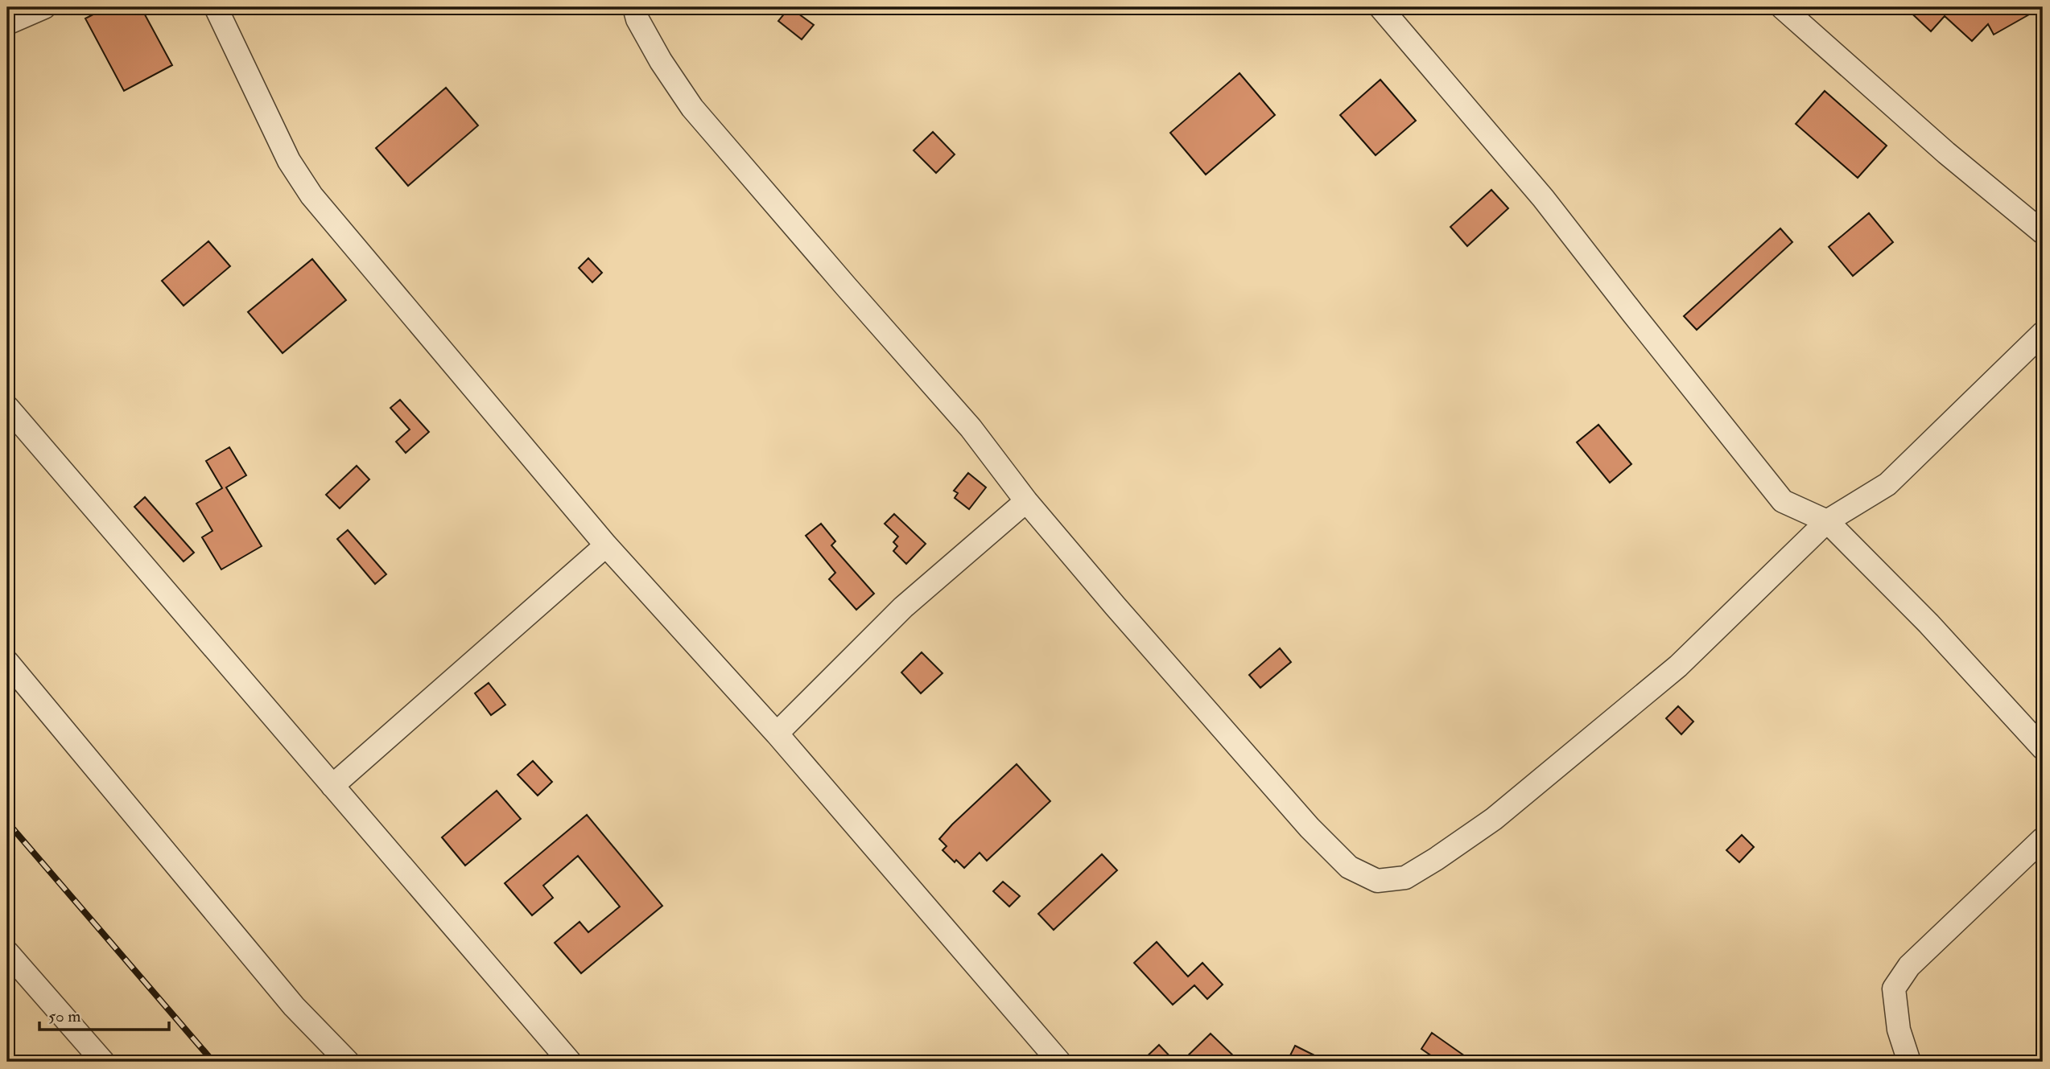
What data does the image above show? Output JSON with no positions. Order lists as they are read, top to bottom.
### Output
{
  "scale_bar": "50 m"
}
